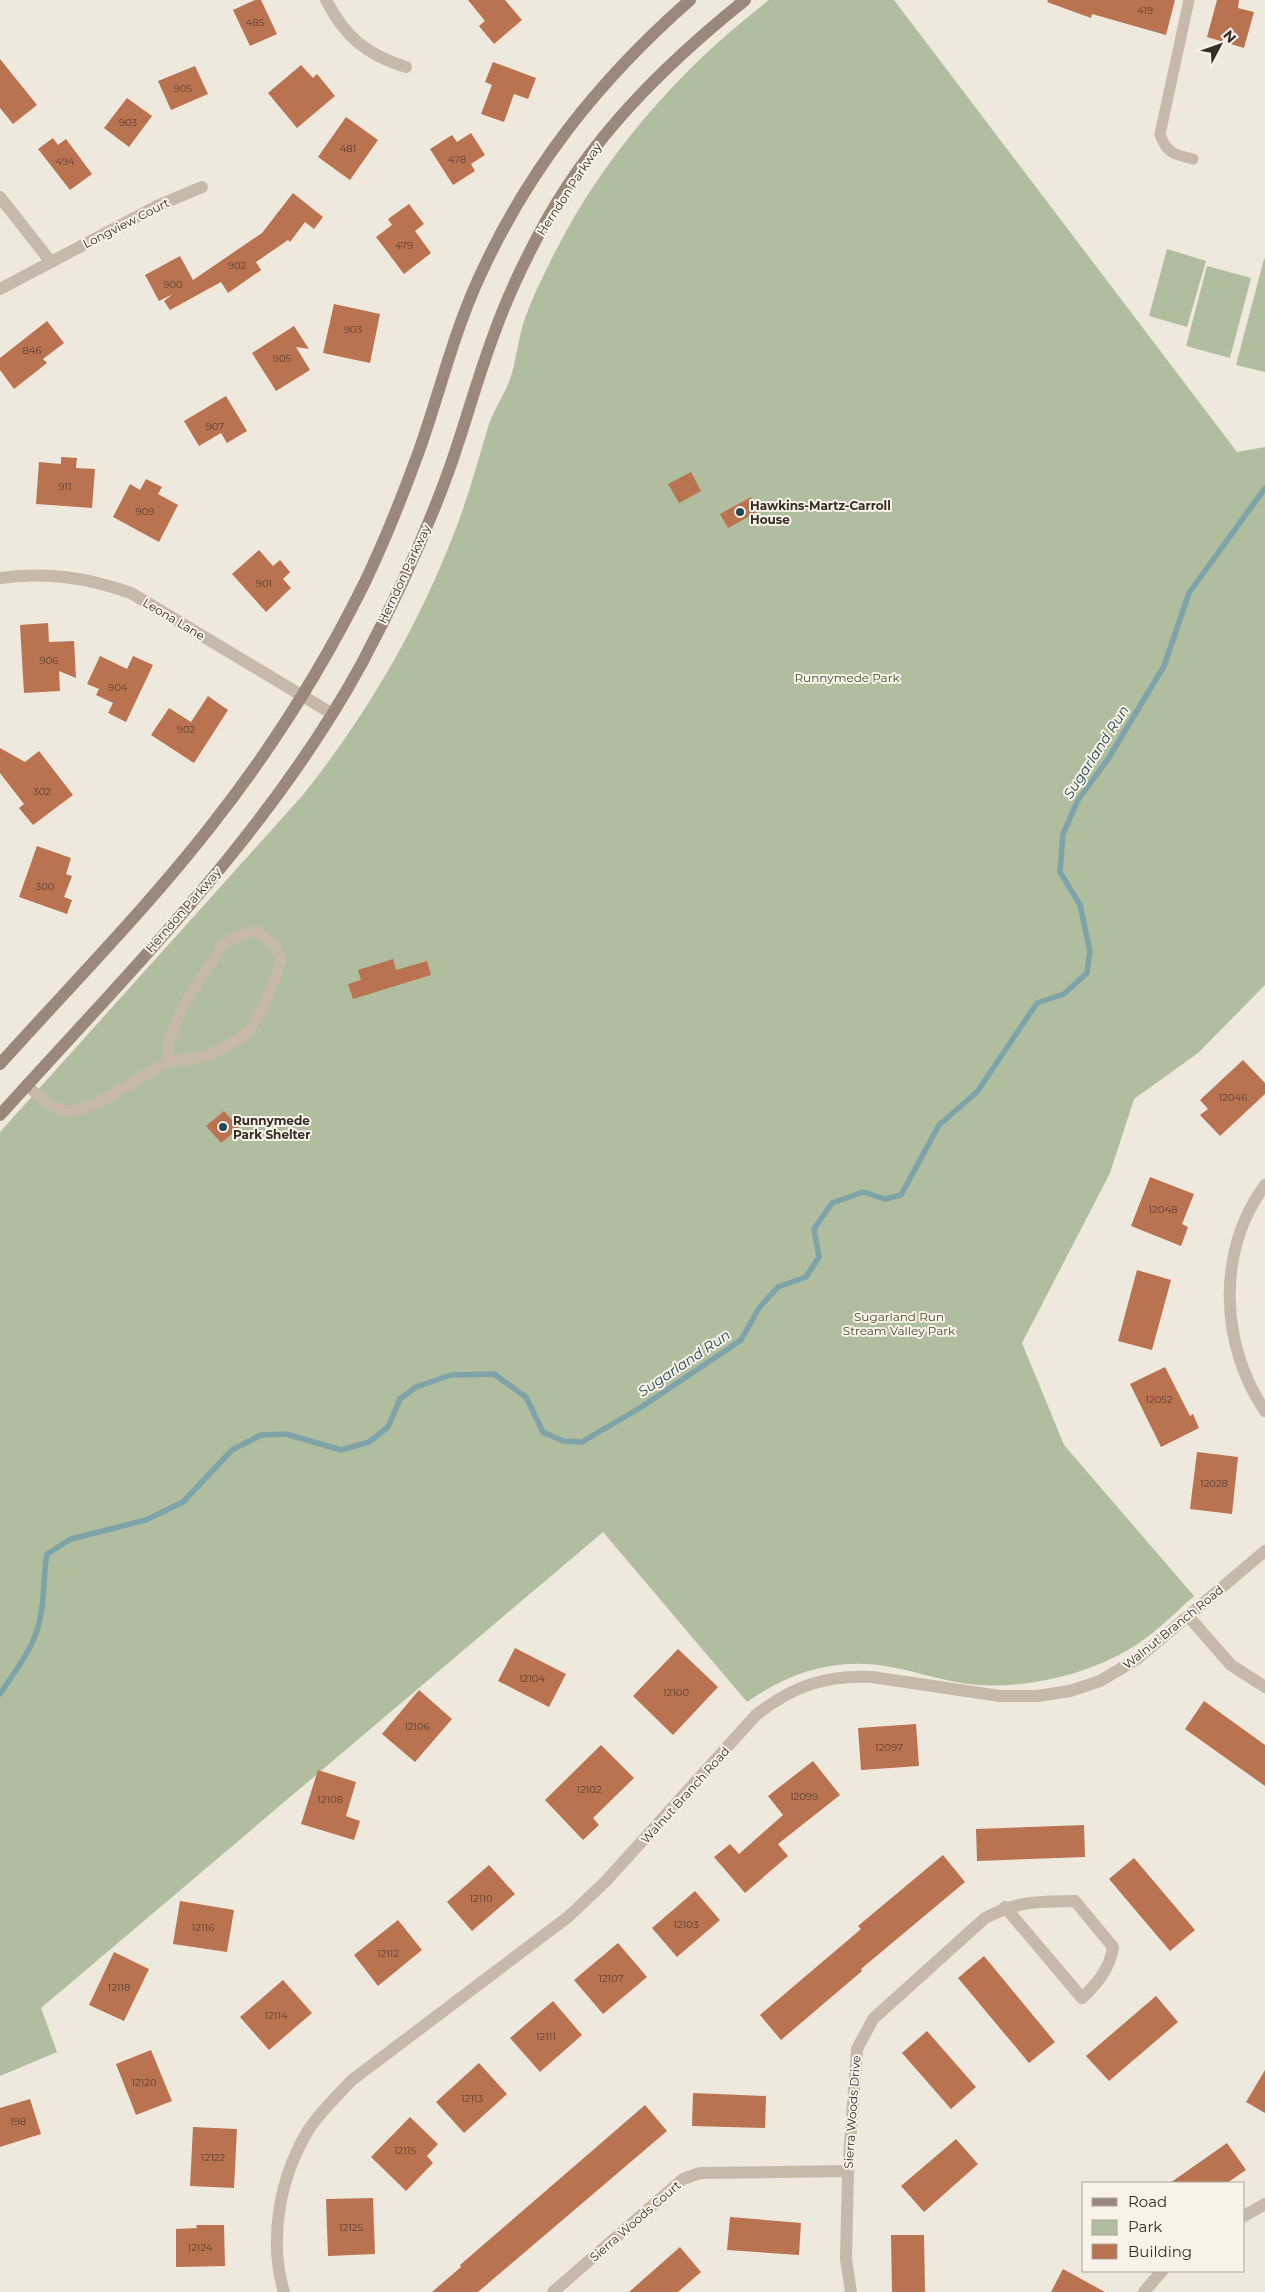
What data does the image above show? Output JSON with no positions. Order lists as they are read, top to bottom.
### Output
{
  "streets": {
    "main road": ["Herndon Parkway"],
    "street": [
      "Longview Court",
      "Leona Lane",
      "Walnut Branch Road",
      "Sierra Woods Drive",
      "Sierra Woods Court"
    ]
  },
  "crossings": [
    ["Herndon Parkway", "Leona Lane"],
    ["Sierra Woods Drive", "Sierra Woods Court"]
  ],
  "water": ["Sugarland Run"],
  "parks": ["Runnymede Park", "Sugarland Run Stream Valley Park"],
  "places": ["Hawkins-Martz-Carroll House", "Runnymede Park Shelter"],
  "house_numbers": [
    "419",
    "485",
    "905",
    "903",
    "481",
    "478",
    "494",
    "479",
    "902",
    "900",
    "903",
    "846",
    "905",
    "907",
    "911",
    "909",
    "901",
    "906",
    "904",
    "902",
    "302",
    "300",
    "12046",
    "12048",
    "12052",
    "12028",
    "12104",
    "12100",
    "12106",
    "12097",
    "12102",
    "12099",
    "12108",
    "12110",
    "12103",
    "12116",
    "12112",
    "12107",
    "12118",
    "12114",
    "12111",
    "12120",
    "12113",
    "198",
    "12115",
    "12122",
    "12125",
    "12124"
  ],
  "legend": ["Road", "Park", "Building"],
  "north": "top right"
}
